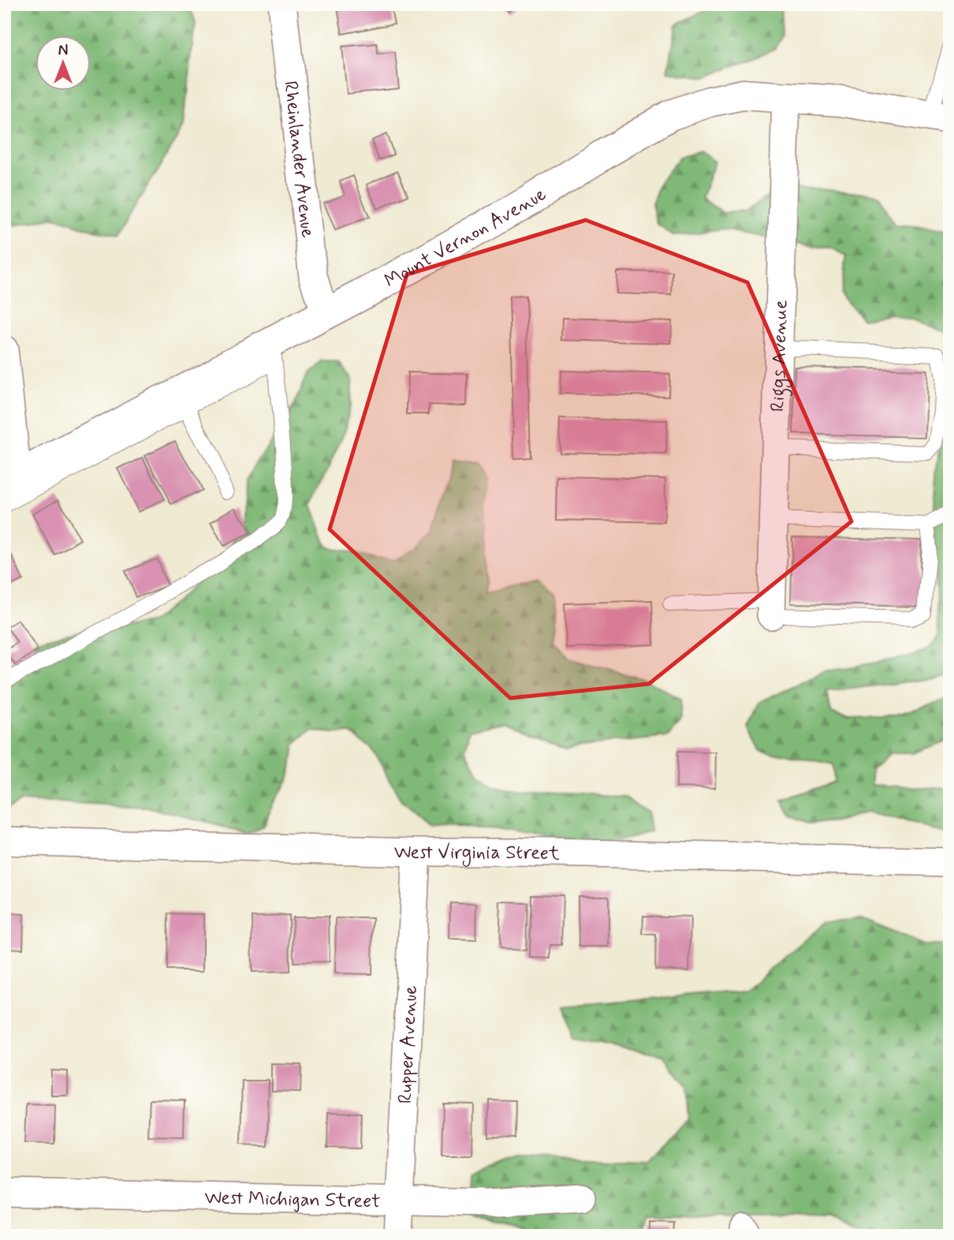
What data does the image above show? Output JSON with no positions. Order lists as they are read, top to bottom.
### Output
{
  "streets": {
    "main road": ["Mount Vernon Avenue"],
    "street": [
      "Rheinlander Avenue",
      "Riggs Avenue",
      "West Virginia Street",
      "Rupper Avenue",
      "West Michigan Street"
    ]
  },
  "crossings": [
    ["Rheinlander Avenue", "Mount Vernon Avenue"],
    ["Mount Vernon Avenue", "Riggs Avenue"],
    ["West Virginia Street", "Rupper Avenue"],
    ["Rupper Avenue", "West Michigan Street"]
  ],
  "north": "top"
}
